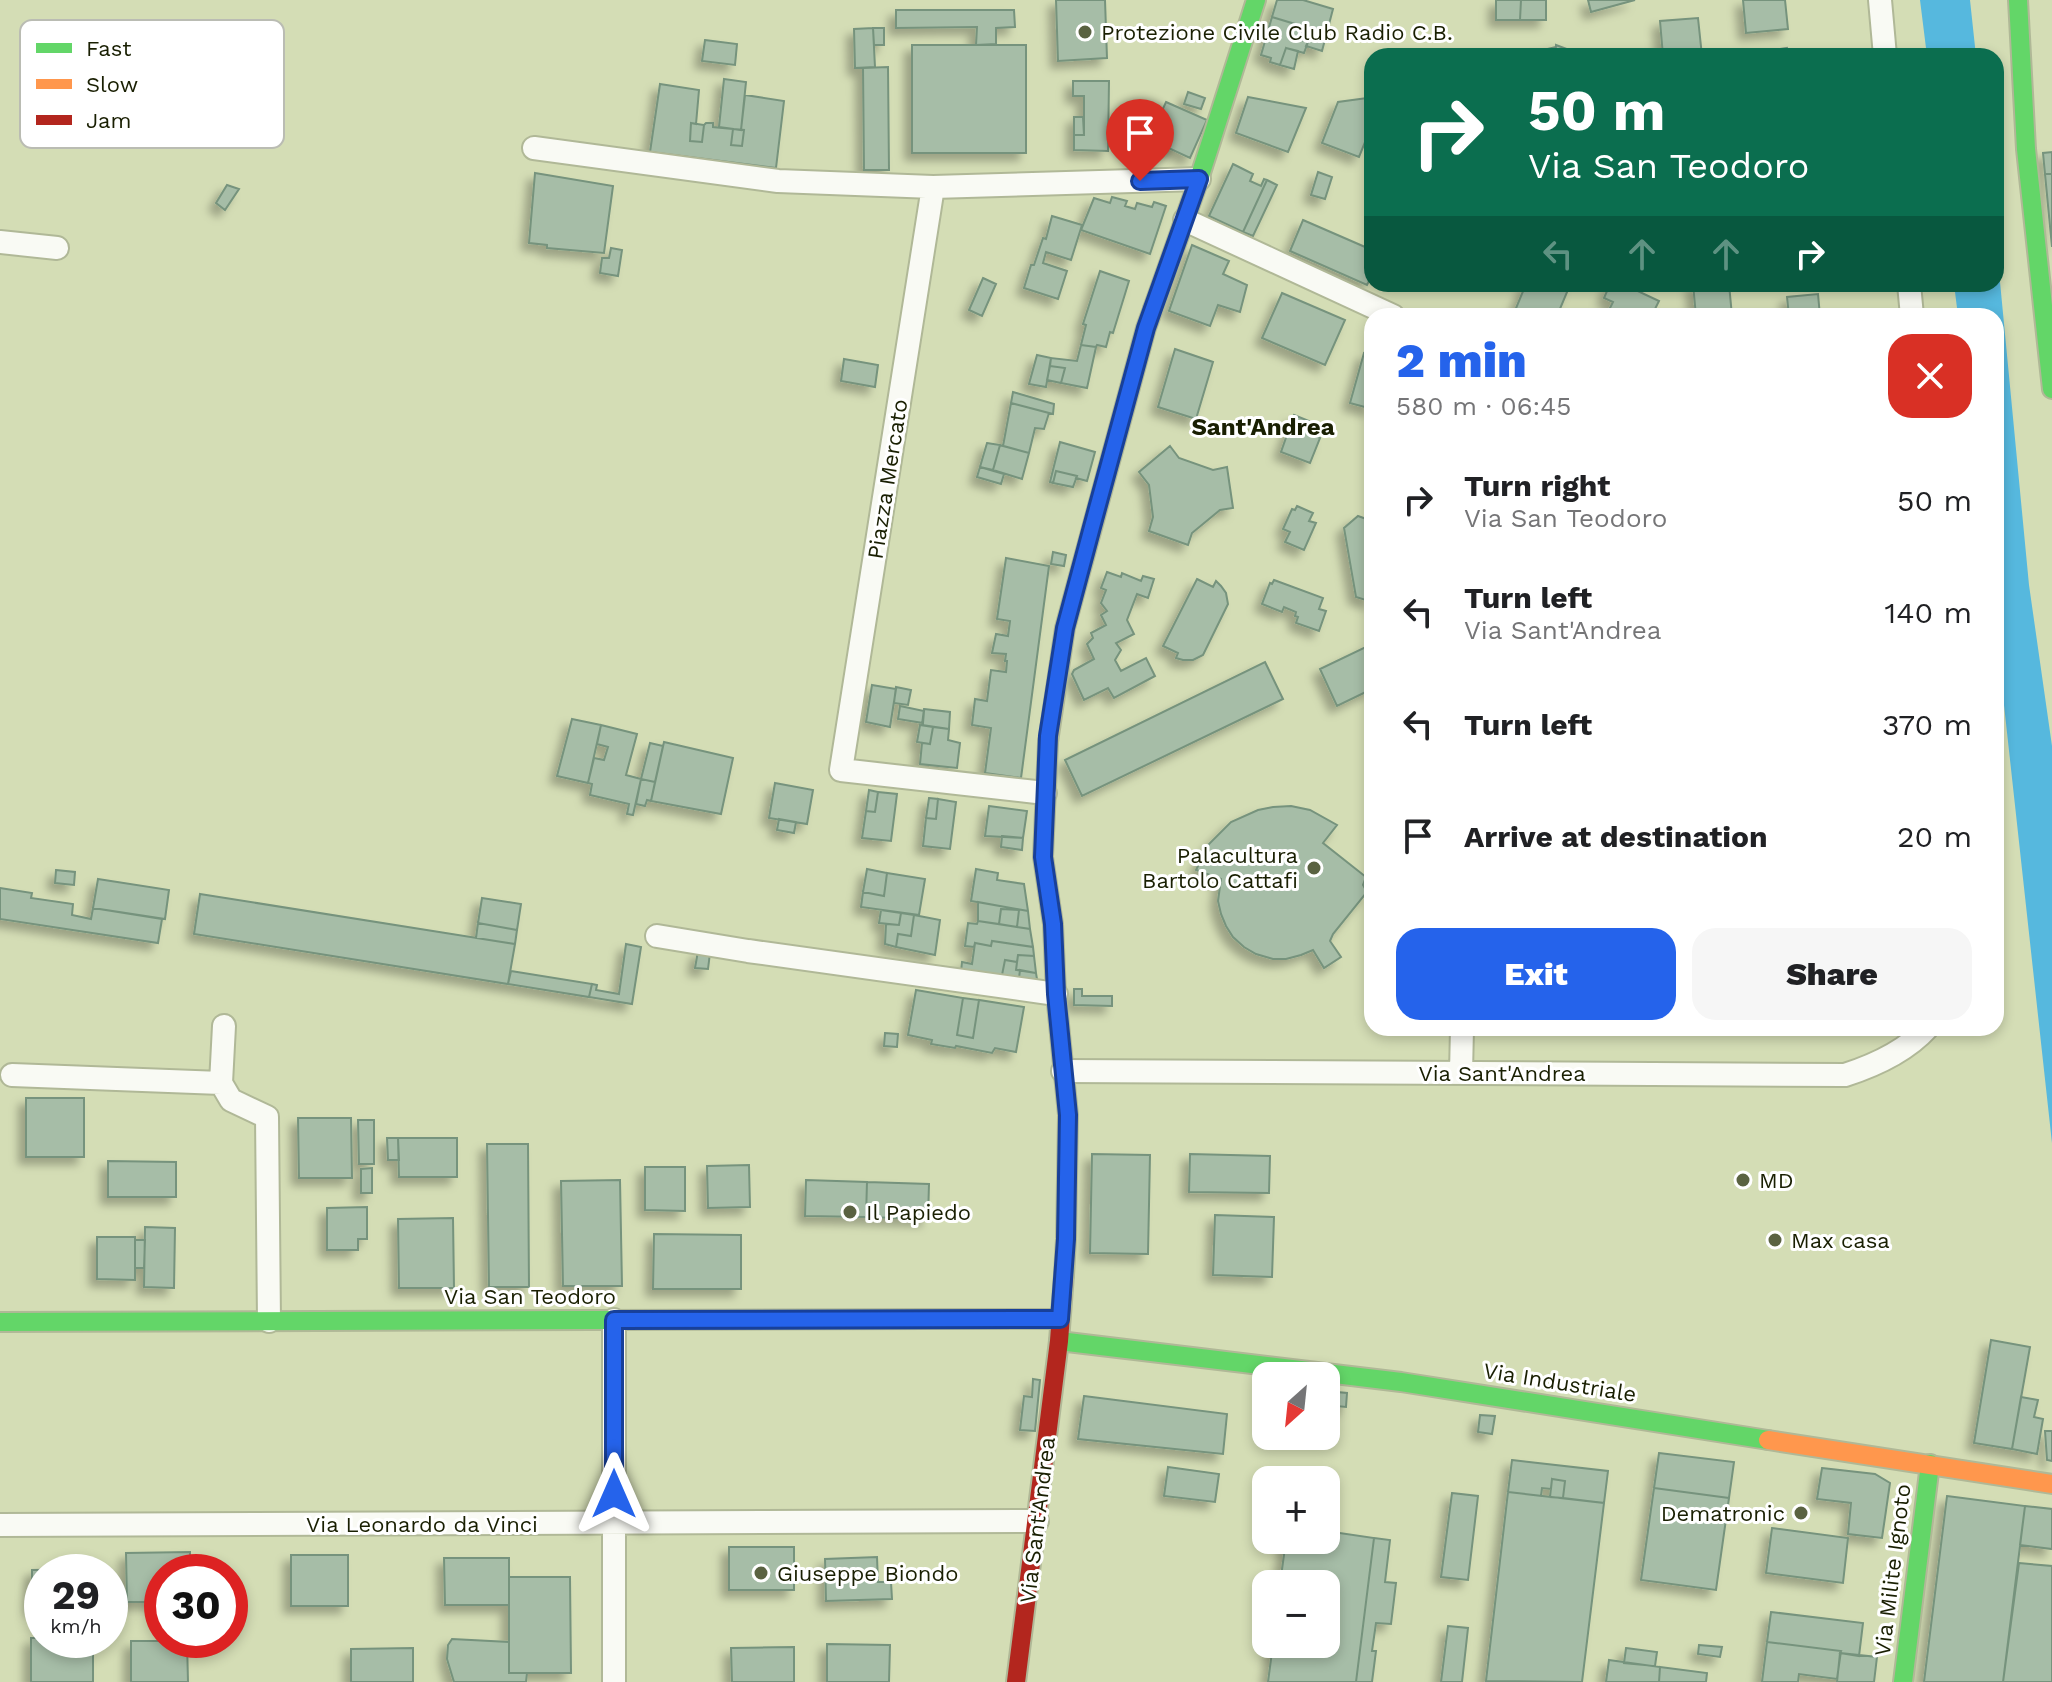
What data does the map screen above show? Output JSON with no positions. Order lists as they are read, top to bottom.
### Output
{
  "streets": {
    "street": [
      "Piazza Mercato",
      "Via Sant'Andrea",
      "Via San Teodoro",
      "Via Industriale",
      "Via Leonardo da Vinci",
      "Via Milite Ignoto"
    ]
  },
  "crossings": [
    ["Piazza Mercato", "Via Sant'Andrea"],
    ["Via Sant'Andrea", "Via San Teodoro"],
    ["Via Sant'Andrea", "Via Industriale"],
    ["Via Sant'Andrea", "Via Leonardo da Vinci"],
    ["Via Industriale", "Via Milite Ignoto"]
  ],
  "districts": ["Sant'Andrea"],
  "places": [
    "Protezione Civile Club Radio C.B.",
    "Palacultura Bartolo Cattafi",
    "MD",
    "Il Papiedo",
    "Max casa",
    "Dematronic",
    "Giuseppe Biondo"
  ],
  "legend": ["Fast", "Slow", "Jam"],
  "north": "bottom left",
  "page": {
    "turn": ["50 m", "Via San Teodoro"],
    "heading": ["2 min", "580 m · 06:45"],
    "list": [
      {
        "name": "Turn right",
        "note": "Via San Teodoro",
        "value": "50 m"
      },
      {
        "name": "Turn left",
        "note": "Via Sant'Andrea",
        "value": "140 m"
      },
      {
        "name": "Turn left",
        "value": "370 m"
      },
      {
        "name": "Arrive at destination",
        "value": "20 m"
      }
    ],
    "buttons": ["Exit", "Share"],
    "map_buttons": ["+", "−"],
    "speed": "29 km/h",
    "limit": "30"
  }
}
